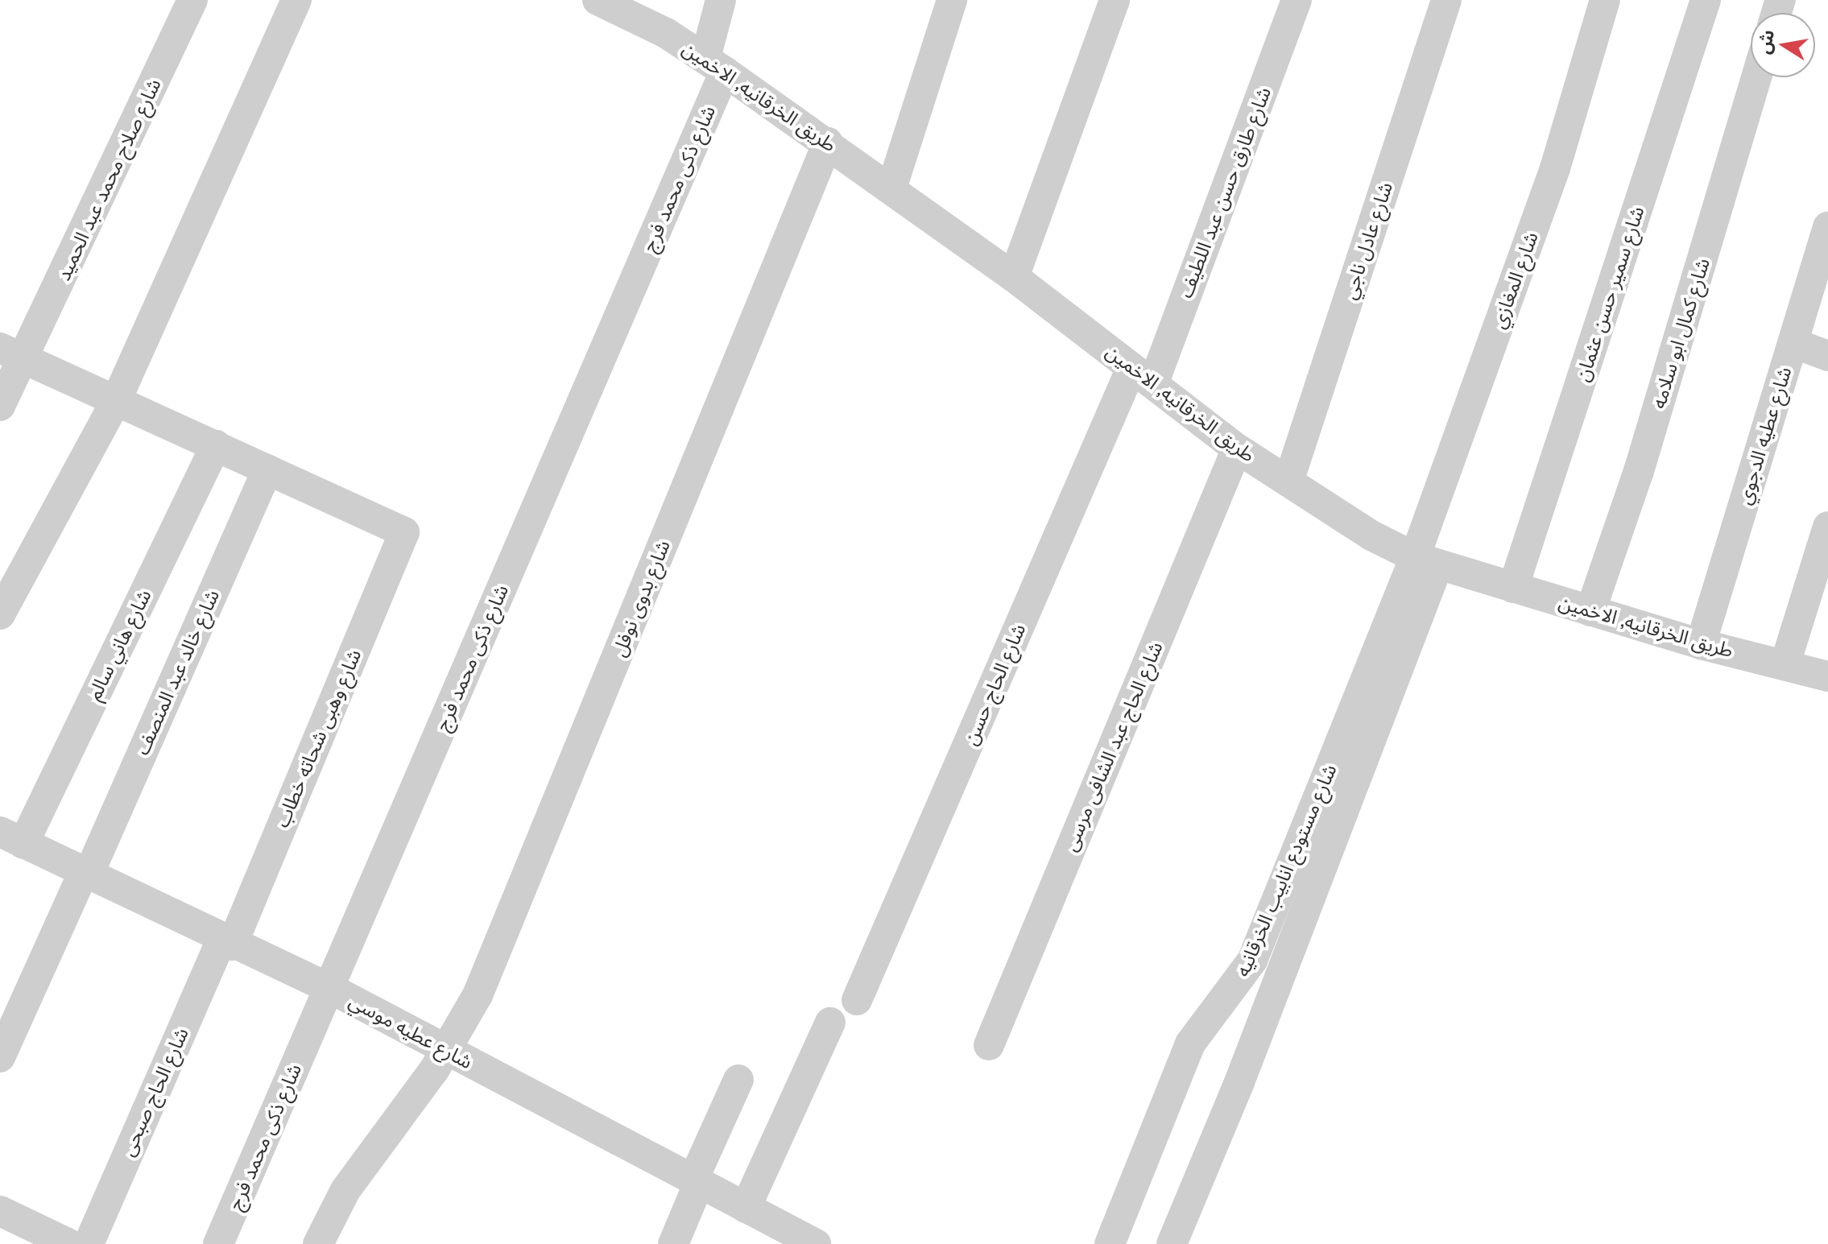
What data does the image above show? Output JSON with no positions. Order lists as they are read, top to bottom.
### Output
{
  "streets": {
    "street": [
      "طريق الخرقانيه, الاخمين",
      "شارع ذكى محمد فرج",
      "شارع صلاح محمد عبد الحميد",
      "شارع طارق حسن عبد اللطيف",
      "شارع عادل ناجي",
      "شارع المغازي",
      "شارع سمير حسن عثمان",
      "شارع كمال ابو سلامه",
      "شارع عطيه الدجوي",
      "شارع بدوى نوفل",
      "شارع هاني سالم",
      "شارع خالد عبد المنصف",
      "شارع الحاج حسن",
      "شارع وهبى شحاته خطاب",
      "شارع الحاج عبد الشافى مرسى",
      "شارع مستودع انابيب الخرقانيه",
      "شارع عطيه موسي",
      "شارع الحاج صبحى"
    ]
  },
  "crossings": [
    ["طريق الخرقانيه, الاخمين", "شارع ذكى محمد فرج"],
    ["طريق الخرقانيه, الاخمين", "شارع طارق حسن عبد اللطيف"],
    ["طريق الخرقانيه, الاخمين", "شارع عادل ناجي"],
    ["طريق الخرقانيه, الاخمين", "شارع المغازي"],
    ["طريق الخرقانيه, الاخمين", "شارع سمير حسن عثمان"],
    ["طريق الخرقانيه, الاخمين", "شارع كمال ابو سلامه"],
    ["طريق الخرقانيه, الاخمين", "شارع عطيه الدجوي"],
    ["طريق الخرقانيه, الاخمين", "شارع بدوى نوفل"],
    ["طريق الخرقانيه, الاخمين", "شارع الحاج حسن"],
    ["طريق الخرقانيه, الاخمين", "شارع الحاج عبد الشافى مرسى"],
    ["طريق الخرقانيه, الاخمين", "شارع مستودع انابيب الخرقانيه"],
    ["شارع ذكى محمد فرج", "شارع عطيه موسي"],
    ["شارع طارق حسن عبد اللطيف", "شارع الحاج حسن"],
    ["شارع المغازي", "شارع مستودع انابيب الخرقانيه"],
    ["شارع بدوى نوفل", "شارع عطيه موسي"],
    ["شارع هاني سالم", "شارع عطيه موسي"],
    ["شارع خالد عبد المنصف", "شارع وهبى شحاته خطاب"],
    ["شارع خالد عبد المنصف", "شارع عطيه موسي"],
    ["شارع وهبى شحاته خطاب", "شارع عطيه موسي"],
    ["شارع وهبى شحاته خطاب", "شارع الحاج صبحى"],
    ["شارع عطيه موسي", "شارع الحاج صبحى"]
  ],
  "north": "left"
}
